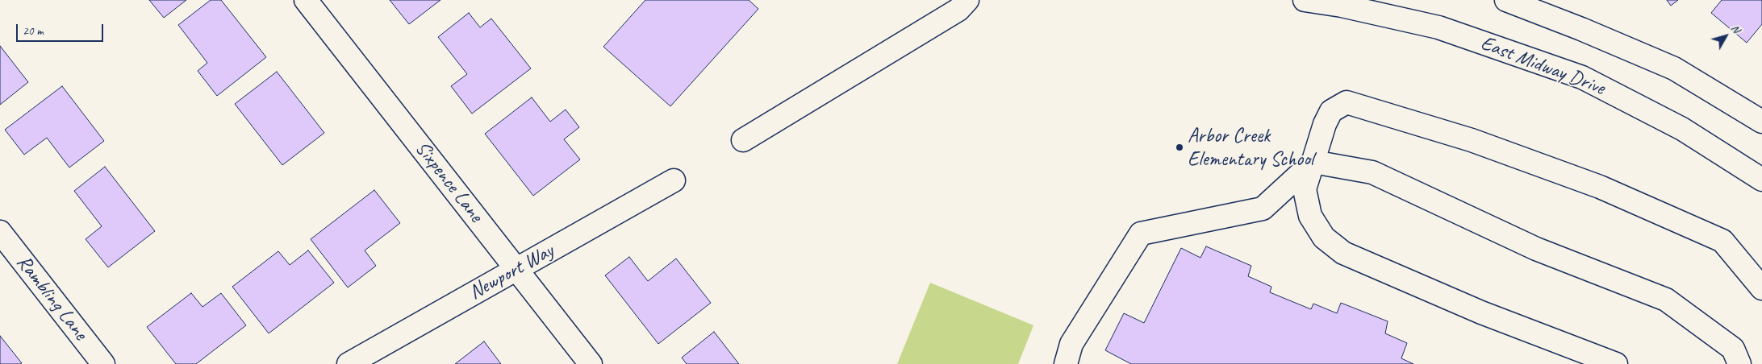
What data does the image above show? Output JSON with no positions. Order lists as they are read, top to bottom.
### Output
{
  "streets": {
    "street": [
      "East Midway Drive",
      "Sixpence Lane",
      "Newport Way",
      "Rambling Lane"
    ]
  },
  "crossings": [
    ["Sixpence Lane", "Newport Way"]
  ],
  "places": ["Arbor Creek Elementary School"],
  "scale_bar": "20 m",
  "north": "top right"
}
